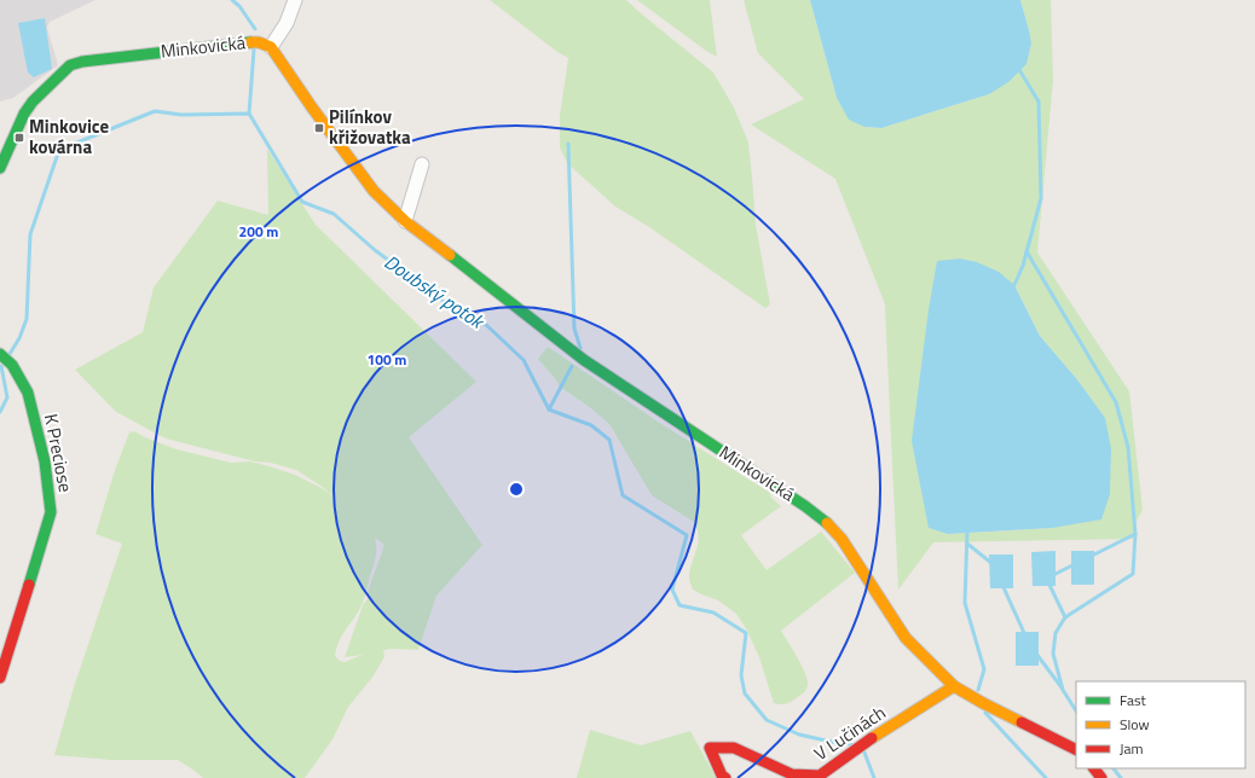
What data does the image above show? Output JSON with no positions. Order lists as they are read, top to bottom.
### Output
{
  "streets": {
    "street": ["Minkovická", "K Preciose", "V Lučinách"]
  },
  "crossings": [
    ["Minkovická", "V Lučinách"]
  ],
  "water": ["Doubský potok"],
  "places": {
    "transit": ["Pilínkov křižovatka", "Minkovice kovárna"]
  },
  "legend": ["Fast", "Slow", "Jam"],
  "rings": ["200 m", "100 m"]
}
